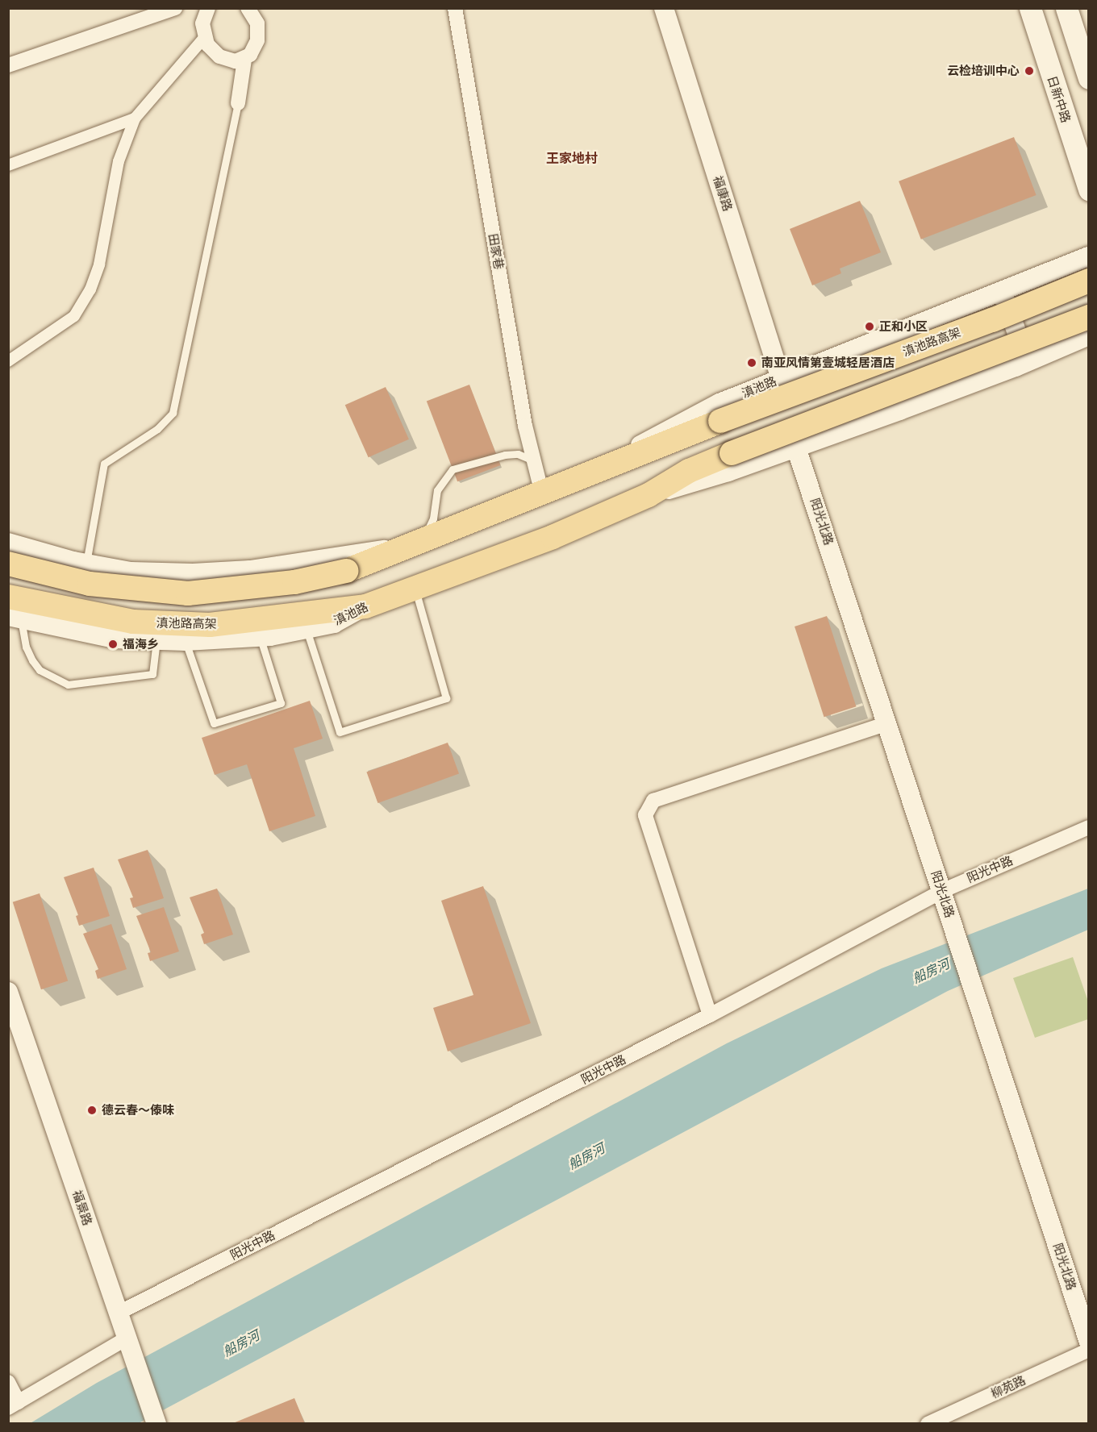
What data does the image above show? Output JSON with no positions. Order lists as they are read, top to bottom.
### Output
{
  "streets": {
    "main road": ["日新中路", "滇池路高架", "滇池路"],
    "street": [
      "福康路",
      "田家巷",
      "阳光北路",
      "阳光中路",
      "福景路",
      "柳苑路"
    ]
  },
  "crossings": [
    ["福康路", "滇池路"],
    ["田家巷", "滇池路"],
    ["滇池路高架", "滇池路"],
    ["滇池路", "阳光北路"],
    ["阳光北路", "阳光中路"],
    ["阳光中路", "福景路"]
  ],
  "districts": ["王家地村"],
  "water": ["船房河"],
  "places": [
    "云检培训中心",
    "正和小区",
    "南亚风情第壹城轻居酒店",
    "福海乡",
    "德云春～傣味"
  ]
}
